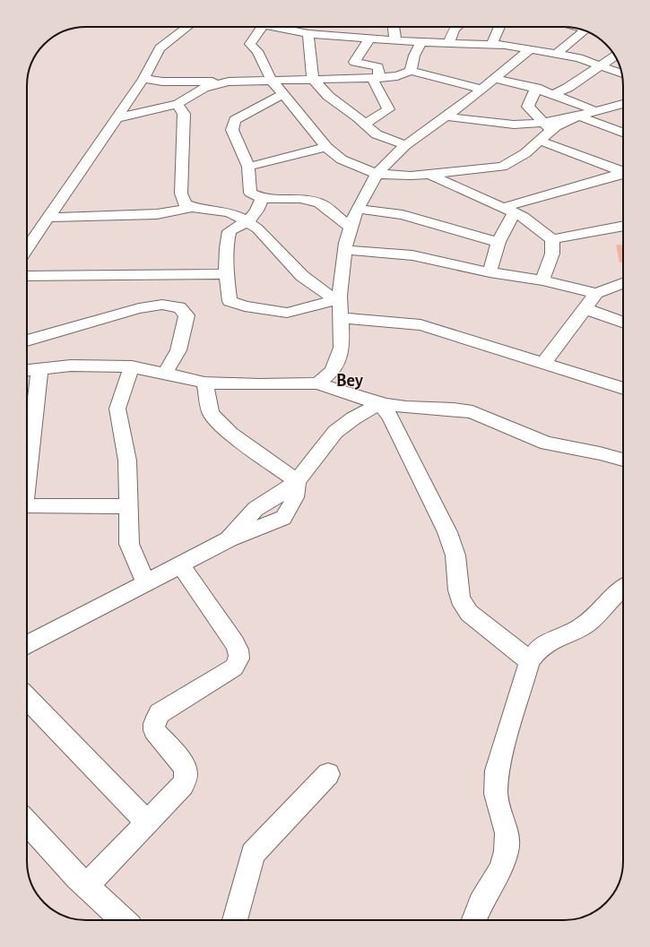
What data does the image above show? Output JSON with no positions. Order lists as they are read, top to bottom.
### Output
{
  "districts": ["Bey"]
}
